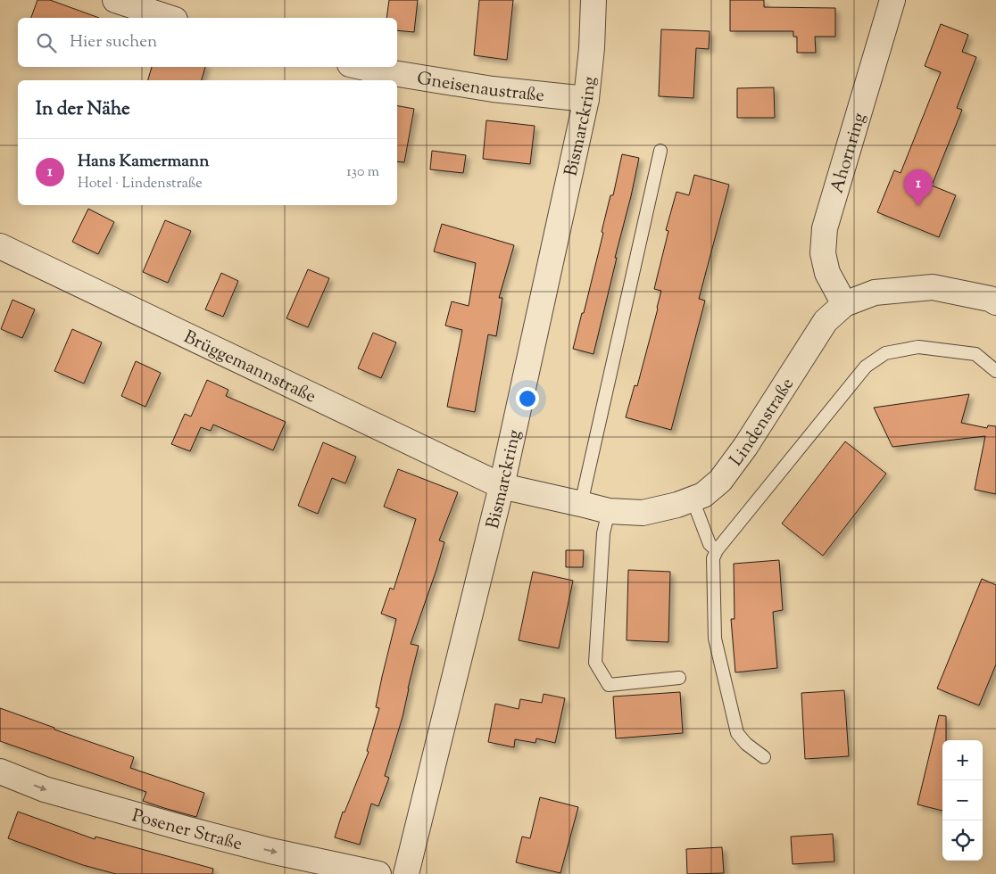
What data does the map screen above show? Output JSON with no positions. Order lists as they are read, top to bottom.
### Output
{
  "streets": {
    "street": [
      "Gneisenaustraße",
      "Bismarckring",
      "Ahornring",
      "Brüggemannstraße",
      "Lindenstraße",
      "Posener Straße"
    ]
  },
  "crossings": [
    ["Gneisenaustraße", "Bismarckring"],
    ["Bismarckring", "Brüggemannstraße"],
    ["Bismarckring", "Lindenstraße"],
    ["Ahornring", "Lindenstraße"],
    ["Brüggemannstraße", "Lindenstraße"]
  ],
  "one_way": ["Posener Straße"],
  "page": {
    "search": "Hier suchen",
    "heading": "In der Nähe",
    "list": [
      {
        "mark": "1",
        "name": "Hans Kamermann",
        "note": "Hotel · Lindenstraße",
        "value": "130 m"
      }
    ],
    "pins": "1",
    "map_buttons": ["+", "−"]
  }
}
